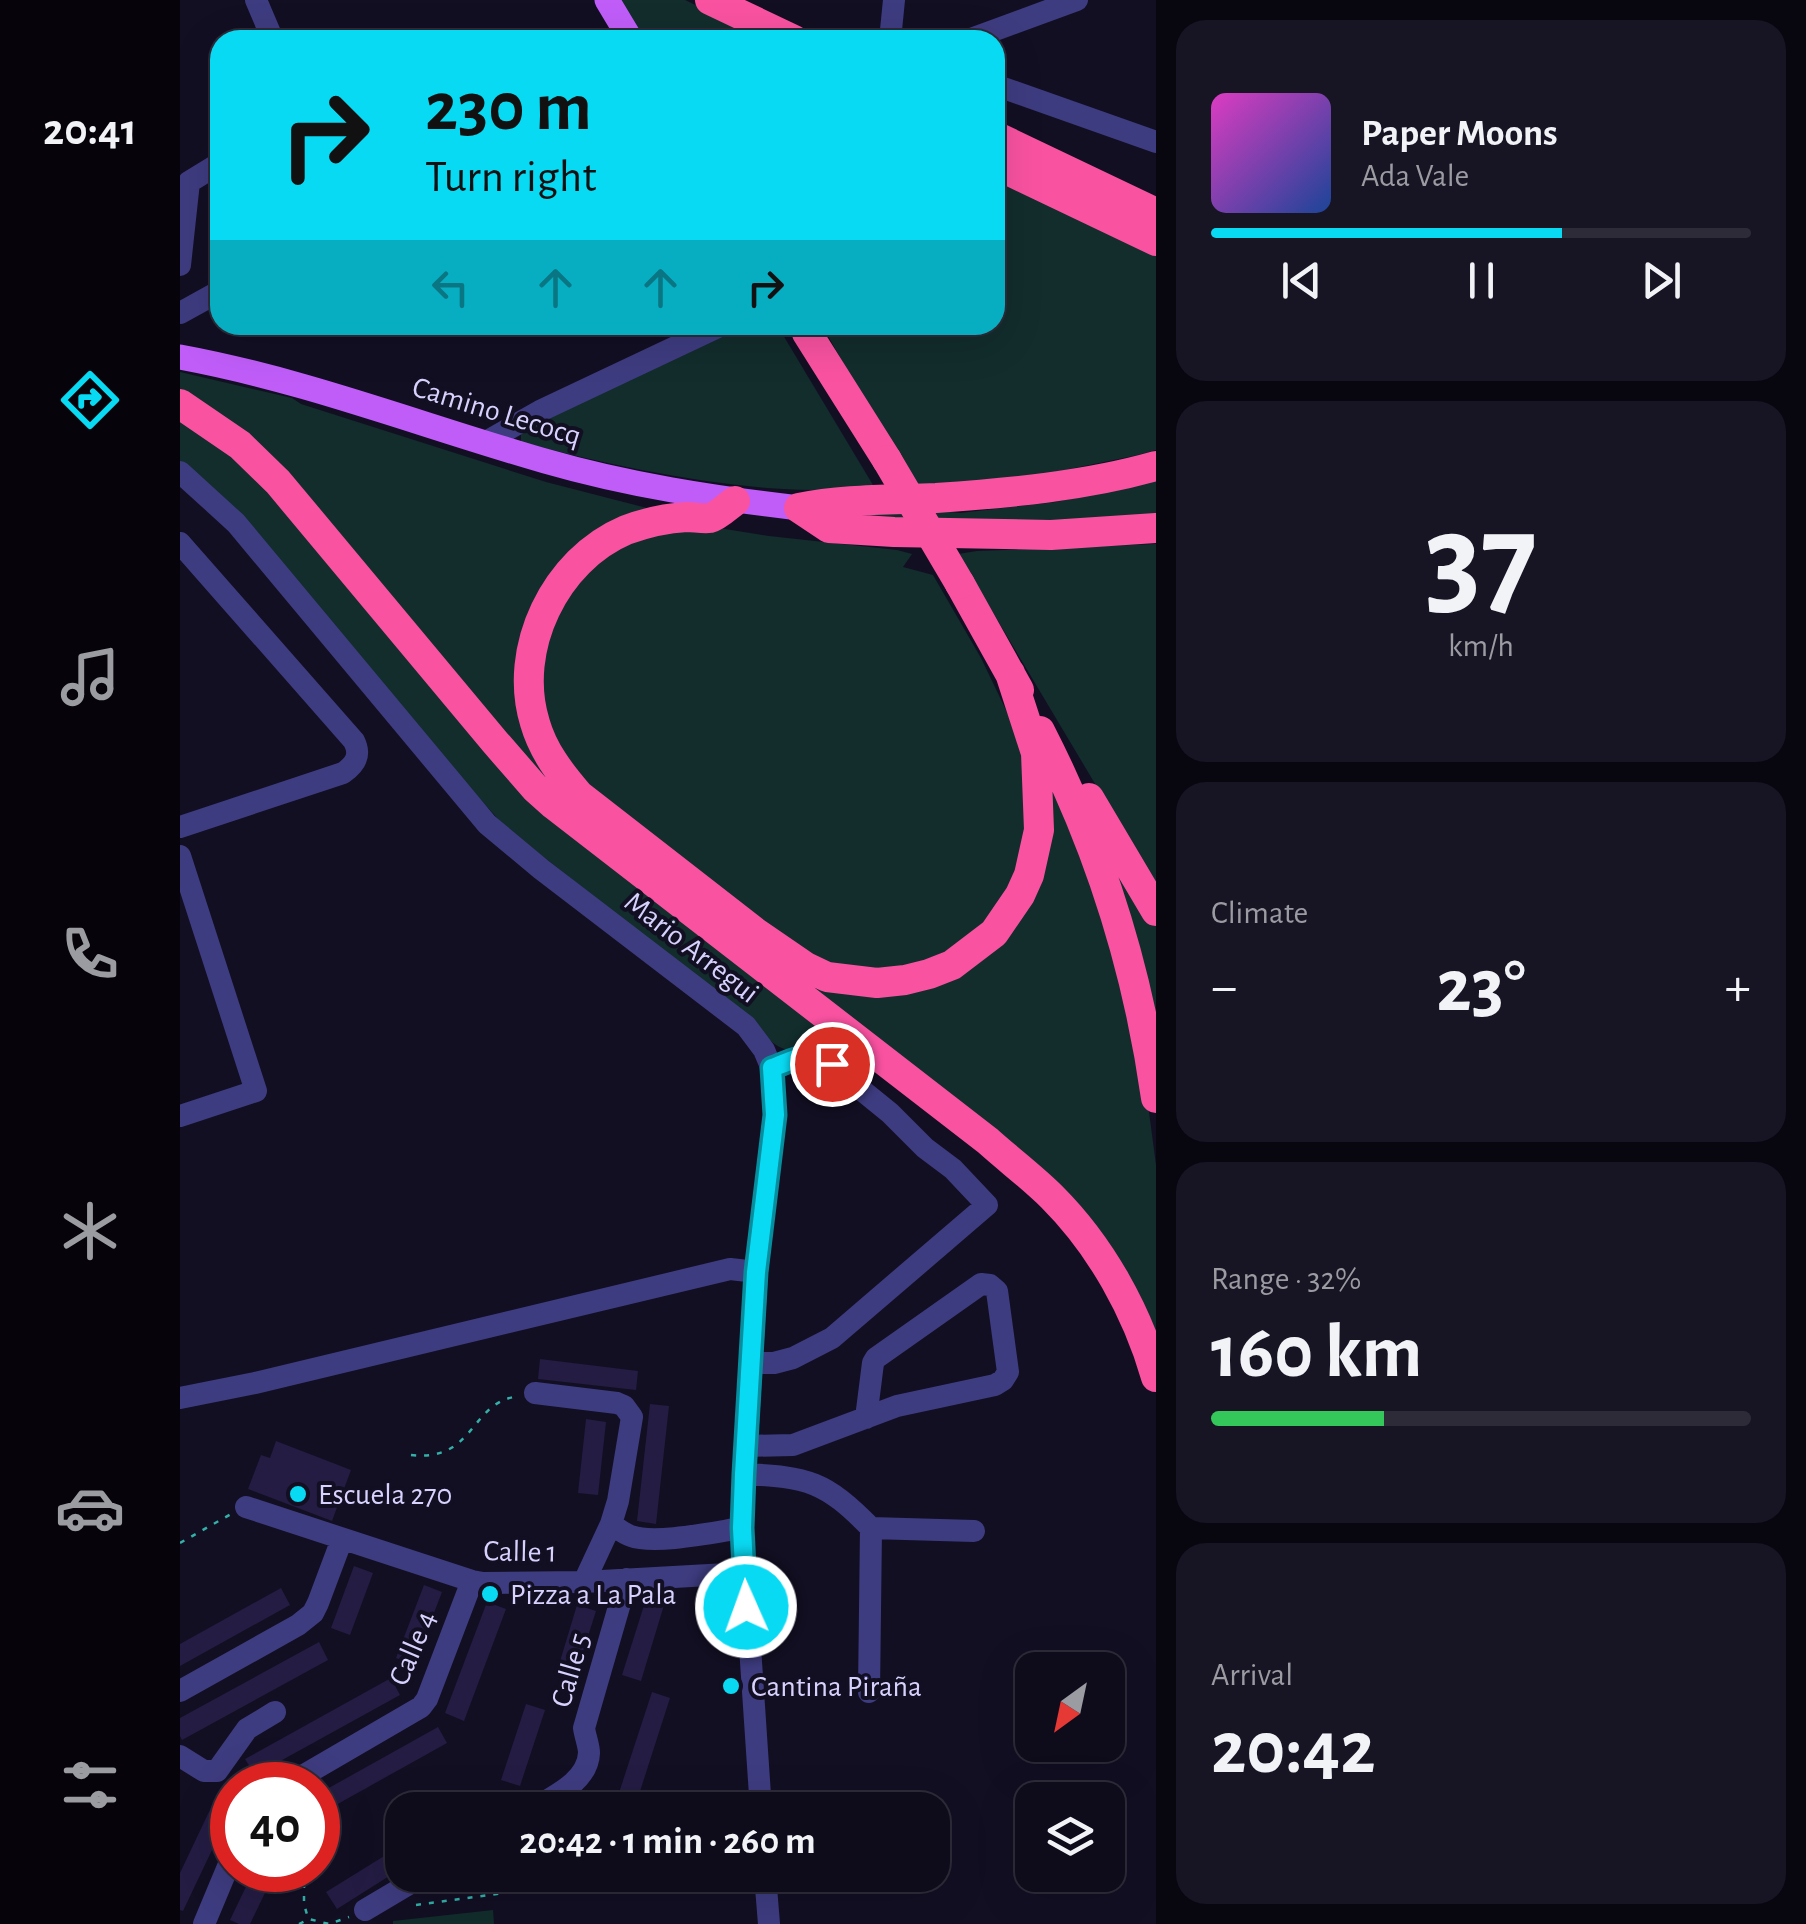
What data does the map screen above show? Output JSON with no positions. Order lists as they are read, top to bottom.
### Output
{
  "streets": {
    "main road": ["Camino Lecocq"],
    "street": [
      "Mario Arregui",
      "Calle 1",
      "Calle 4",
      "Calle 5"
    ]
  },
  "crossings": [
    ["Mario Arregui", "Calle 1"],
    ["Calle 1", "Calle 4"],
    ["Calle 1", "Calle 5"]
  ],
  "places": ["Escuela 270", "Pizza a La Pala", "Cantina Piraña"],
  "north": "bottom left",
  "page": {
    "tabs": "20:41",
    "turn": ["230 m", "Turn right"],
    "song": ["Paper Moons", "Ada Vale"],
    "tile": [
      ["37", "km/h"],
      "Climate",
      ["Range · 32%", "160 km"],
      ["Arrival", "20:42"]
    ],
    "heat": ["−", "23°", "+"],
    "limit": "40",
    "trip": "20:42 · 1 min · 260 m"
  }
}
